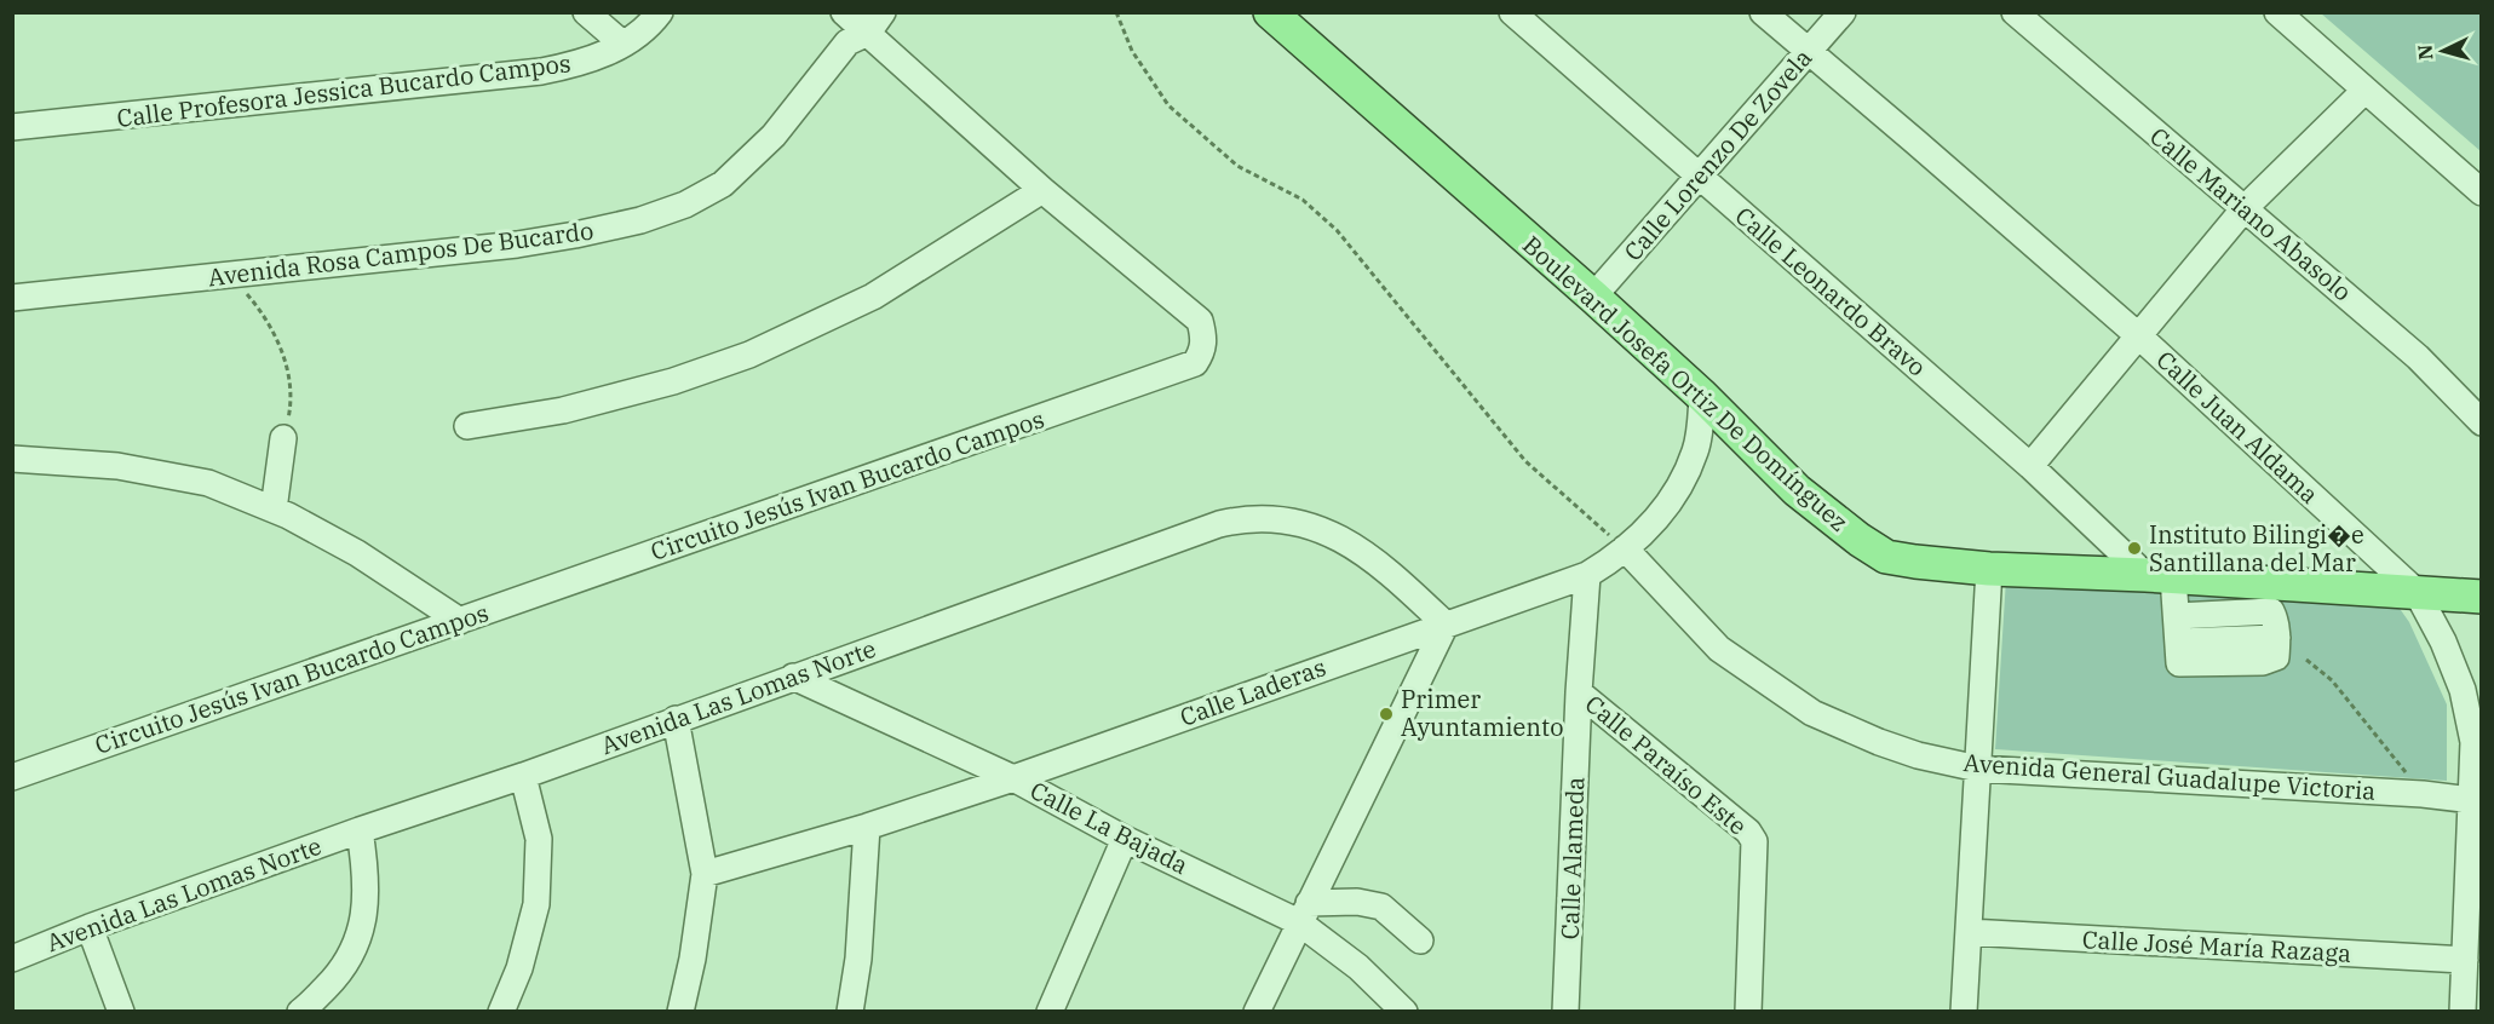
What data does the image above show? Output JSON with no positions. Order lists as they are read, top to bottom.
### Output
{
  "streets": {
    "main road": ["Boulevard Josefa Ortiz De Domínguez"],
    "street": [
      "Calle Profesora Jessica Bucardo Campos",
      "Calle Lorenzo De Zovela",
      "Calle Mariano Abasolo",
      "Avenida Rosa Campos De Bucardo",
      "Calle Leonardo Bravo",
      "Calle Juan Aldama",
      "Circuito Jesús Ivan Bucardo Campos",
      "Calle Laderas",
      "Avenida Las Lomas Norte",
      "Calle Paraíso Este",
      "Avenida General Guadalupe Victoria",
      "Calle La Bajada",
      "Calle Alameda",
      "Calle José María Razaga"
    ]
  },
  "crossings": [
    ["Calle Lorenzo De Zovela", "Calle Leonardo Bravo"],
    ["Calle Lorenzo De Zovela", "Boulevard Josefa Ortiz De Domínguez"],
    ["Calle Lorenzo De Zovela", "Calle Juan Aldama"],
    ["Avenida Rosa Campos De Bucardo", "Circuito Jesús Ivan Bucardo Campos"],
    ["Calle Leonardo Bravo", "Boulevard Josefa Ortiz De Domínguez"],
    ["Boulevard Josefa Ortiz De Domínguez", "Calle Juan Aldama"],
    ["Boulevard Josefa Ortiz De Domínguez", "Calle Laderas"],
    ["Calle Juan Aldama", "Avenida General Guadalupe Victoria"],
    ["Calle Juan Aldama", "Calle José María Razaga"],
    ["Calle Laderas", "Avenida Las Lomas Norte"],
    ["Calle Laderas", "Avenida General Guadalupe Victoria"],
    ["Calle Laderas", "Calle La Bajada"],
    ["Calle Laderas", "Calle Alameda"],
    ["Avenida Las Lomas Norte", "Calle La Bajada"],
    ["Calle Paraíso Este", "Calle Alameda"]
  ],
  "places": ["Instituto Bilingi�e Santillana del Mar", "Primer Ayuntamiento"],
  "north": "left"
}
